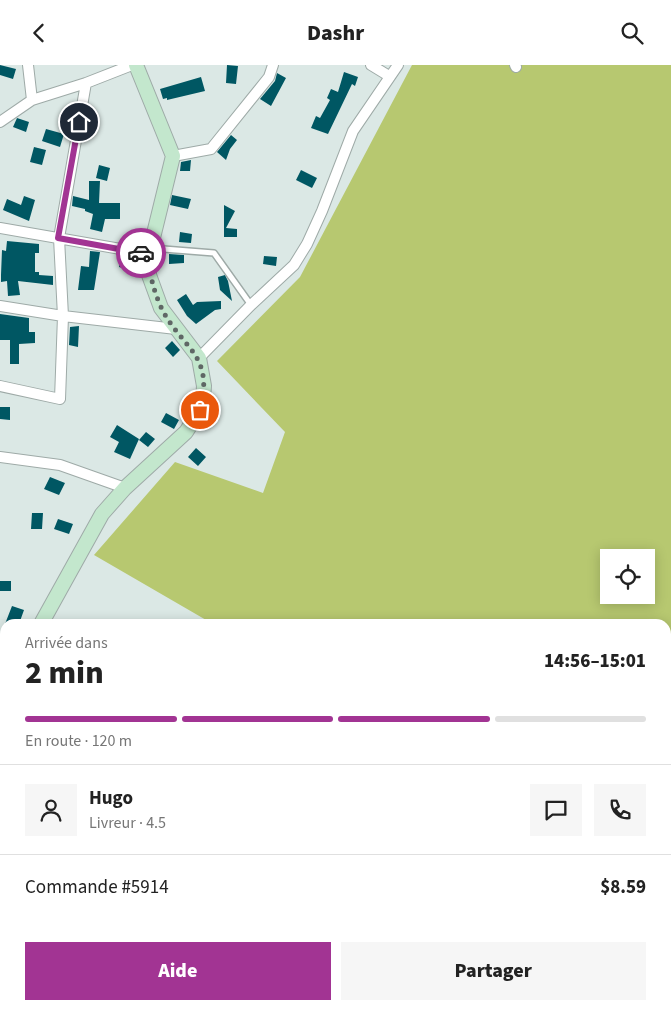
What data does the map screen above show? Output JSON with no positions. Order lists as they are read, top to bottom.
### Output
{
  "page": {
    "header": "Dashr",
    "heading": ["2 min", "Arrivée dans", "14:56–15:01"],
    "panel": [
      "Hugo",
      "Livreur · 4.5",
      "Commande #5914",
      "$8.59"
    ],
    "bar": "En route · 120 m",
    "buttons": ["Aide", "Partager"]
  }
}
